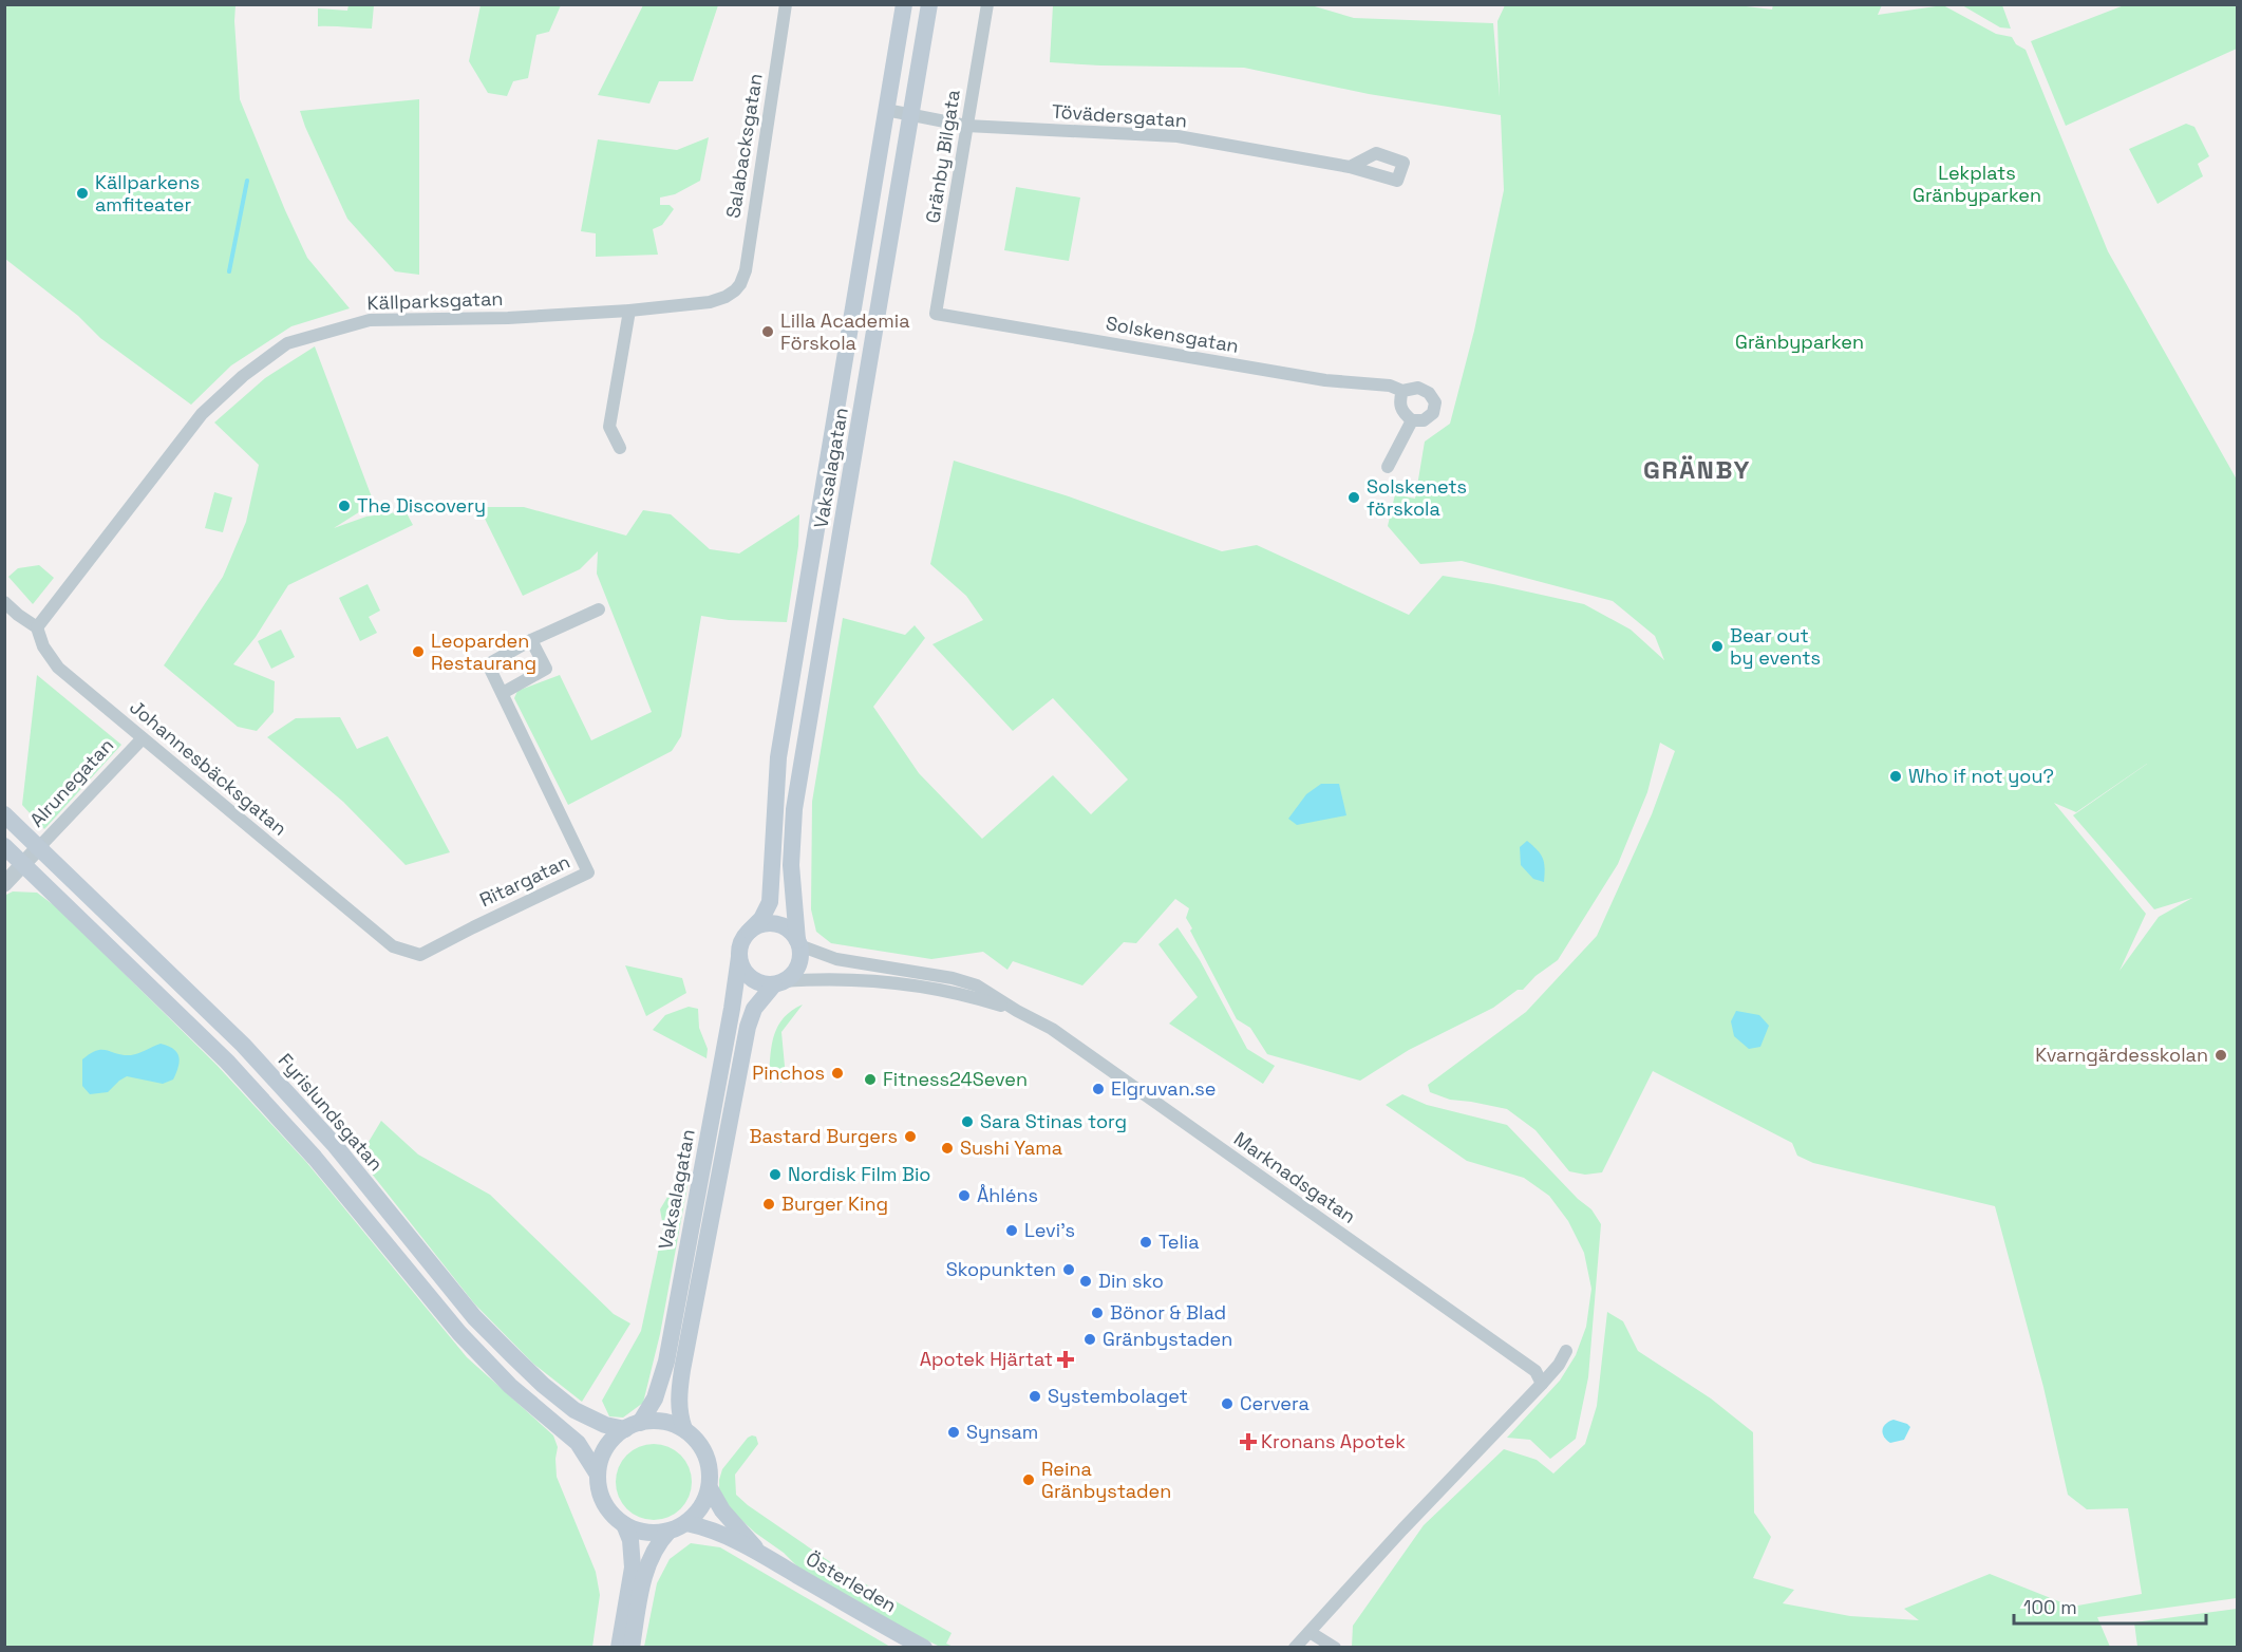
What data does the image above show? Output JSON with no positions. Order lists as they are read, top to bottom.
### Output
{
  "streets": {
    "main road": ["Vaksalagatan", "Fyrislundsgatan", "Österleden"],
    "street": [
      "Tövädersgatan",
      "Salabacksgatan",
      "Gränby Bilgata",
      "Källparksgatan",
      "Solskensgatan",
      "Johannesbäcksgatan",
      "Alrunegatan",
      "Ritargatan",
      "Marknadsgatan"
    ]
  },
  "crossings": [
    ["Tövädersgatan", "Gränby Bilgata"],
    ["Tövädersgatan", "Vaksalagatan"],
    ["Salabacksgatan", "Källparksgatan"],
    ["Gränby Bilgata", "Solskensgatan"],
    ["Källparksgatan", "Johannesbäcksgatan"],
    ["Vaksalagatan", "Fyrislundsgatan"],
    ["Vaksalagatan", "Marknadsgatan"],
    ["Vaksalagatan", "Österleden"],
    ["Johannesbäcksgatan", "Alrunegatan"],
    ["Johannesbäcksgatan", "Ritargatan"],
    ["Alrunegatan", "Fyrislundsgatan"],
    ["Fyrislundsgatan", "Österleden"]
  ],
  "districts": ["GRÄNBY"],
  "parks": ["Lekplats Gränbyparken", "Gränbyparken"],
  "places": {
    "other": [
      "Källparkens amfiteater",
      "Lilla Academia Förskola",
      "Solskenets förskola",
      "The Discovery",
      "Bear out by events",
      "Leoparden Restaurang",
      "Who if not you?",
      "Kvarngärdesskolan",
      "Pinchos",
      "Fitness24Seven",
      "Elgruvan.se",
      "Sara Stinas torg",
      "Bastard Burgers",
      "Sushi Yama",
      "Nordisk Film Bio",
      "Åhléns",
      "Burger King",
      "Levi's",
      "Telia",
      "Skopunkten",
      "Din sko",
      "Bönor & Blad",
      "Gränbystaden",
      "Systembolaget",
      "Cervera",
      "Synsam",
      "Reina Gränbystaden"
    ],
    "health": ["Apotek Hjärtat", "Kronans Apotek"]
  },
  "scale_bar": "100 m"
}
